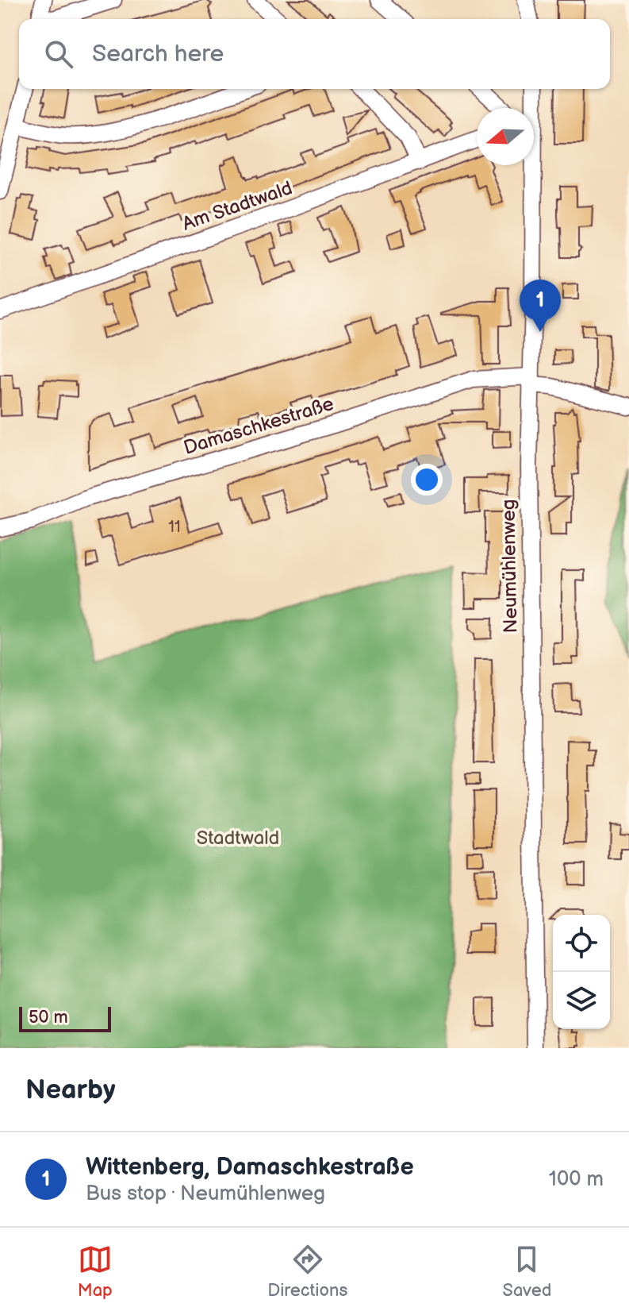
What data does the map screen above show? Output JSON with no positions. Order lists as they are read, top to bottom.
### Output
{
  "streets": {
    "street": ["Am Stadtwald", "Damaschkestraße", "Neumühlenweg"]
  },
  "crossings": [
    ["Damaschkestraße", "Neumühlenweg"]
  ],
  "parks": ["Stadtwald"],
  "house_numbers": ["11"],
  "scale_bar": "50 m",
  "north": "left",
  "page": {
    "search": "Search here",
    "pins": "1",
    "scale": "50 m",
    "heading": "Nearby",
    "list": [
      {
        "mark": "1",
        "name": "Wittenberg, Damaschkestraße",
        "note": "Bus stop · Neumühlenweg",
        "value": "100 m"
      }
    ],
    "nav": ["Map", "Directions", "Saved"]
  }
}
